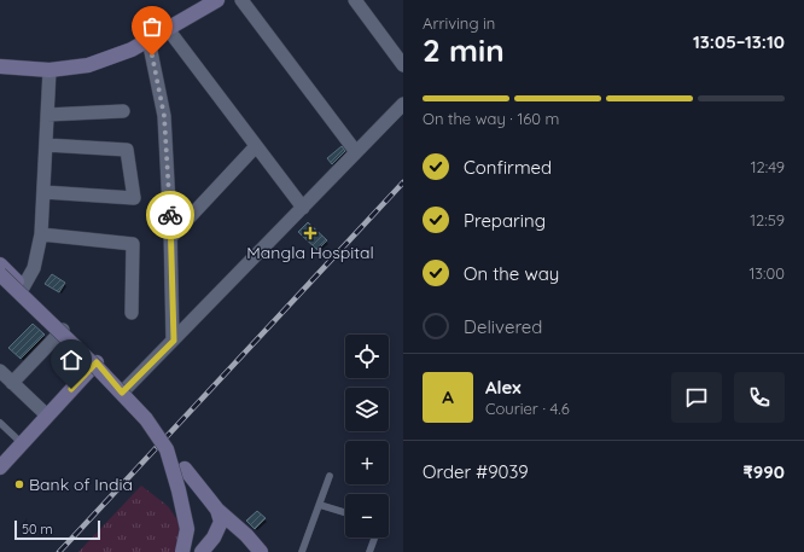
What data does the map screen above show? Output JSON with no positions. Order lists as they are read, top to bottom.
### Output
{
  "places": {
    "health": ["Mangla Hospital"],
    "other": ["Bank of India"]
  },
  "scale_bar": "50 m",
  "page": {
    "heading": ["2 min", "Arriving in", "13:05–13:10"],
    "panel": [
      "Alex",
      "Courier · 4.6",
      "Order #9039",
      "₹990"
    ],
    "bar": "On the way · 160 m",
    "list": [
      ["Confirmed", "12:49"],
      ["Preparing", "12:59"],
      ["On the way", "13:00"],
      "Delivered"
    ],
    "map_buttons": ["+", "−"],
    "round": "A",
    "scale": "50 m"
  }
}
